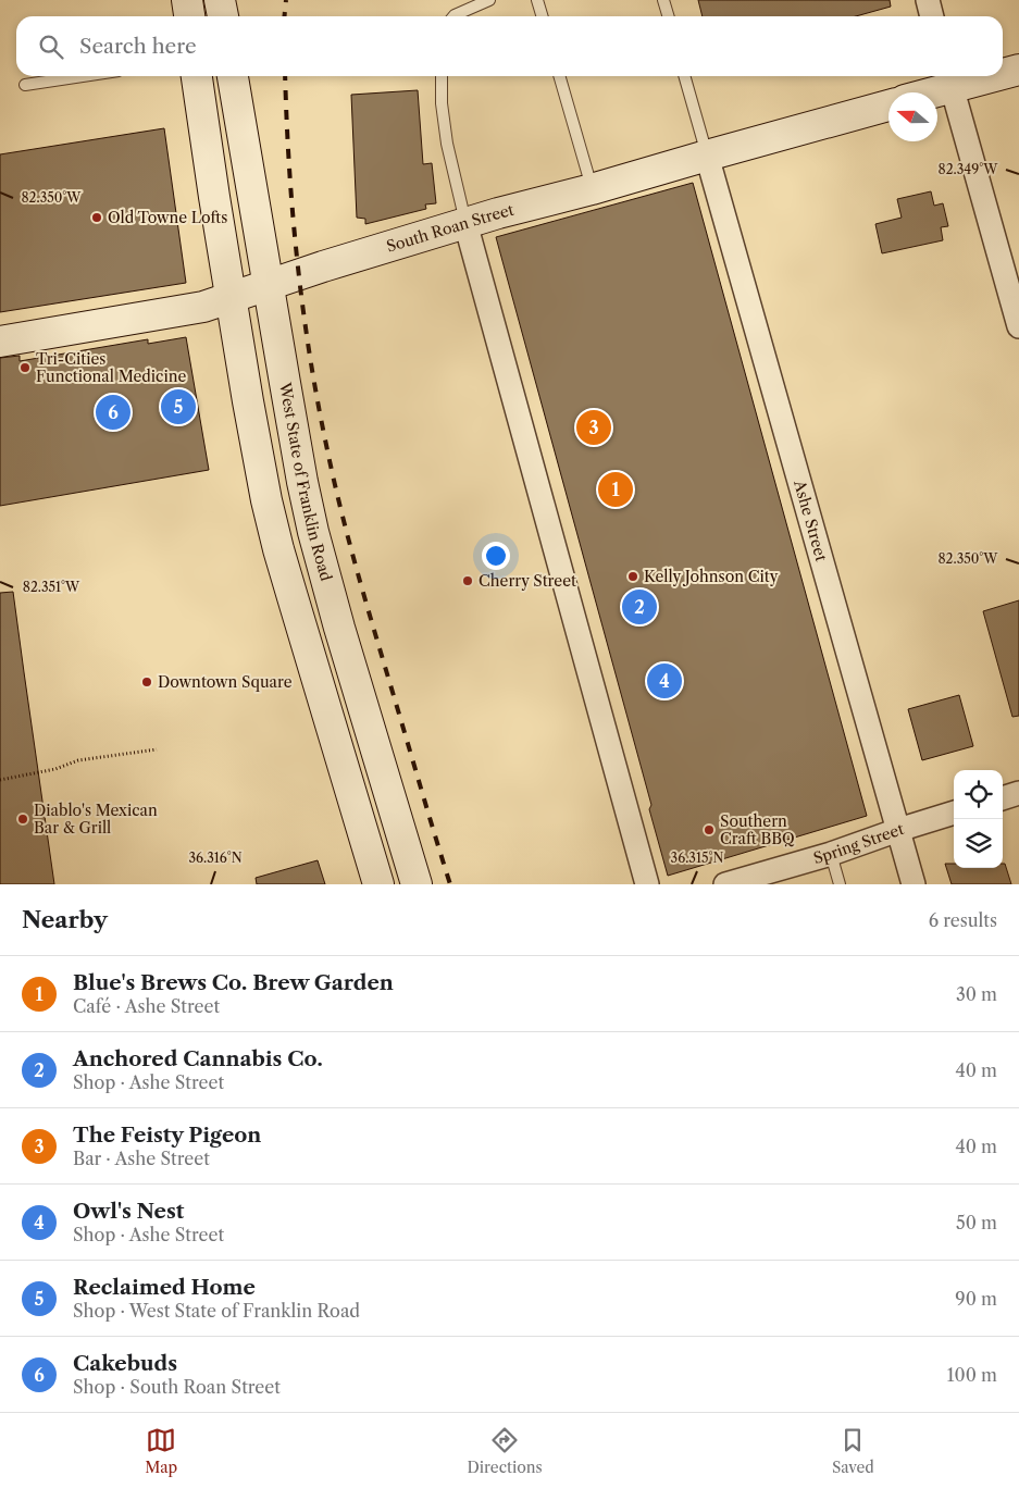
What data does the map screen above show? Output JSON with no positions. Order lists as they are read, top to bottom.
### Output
{
  "streets": {
    "main road": ["South Roan Street", "West State of Franklin Road"],
    "street": ["Ashe Street", "Spring Street"]
  },
  "crossings": [
    ["South Roan Street", "West State of Franklin Road"],
    ["South Roan Street", "Ashe Street"],
    ["Ashe Street", "Spring Street"]
  ],
  "places": [
    "Old Towne Lofts",
    "Tri-Cities Functional Medicine",
    "Kelly Johnson City",
    "Cherry Street",
    "Downtown Square",
    "Diablo's Mexican Bar & Grill",
    "Southern Craft BBQ"
  ],
  "north": "left",
  "page": {
    "search": "Search here",
    "pins": [
      "5",
      "6",
      "3",
      "1",
      "2",
      "4"
    ],
    "heading": ["Nearby", "6 results"],
    "list": [
      {
        "mark": "1",
        "name": "Blue's Brews Co. Brew Garden",
        "note": "Café · Ashe Street",
        "value": "30 m"
      },
      {
        "mark": "2",
        "name": "Anchored Cannabis Co.",
        "note": "Shop · Ashe Street",
        "value": "40 m"
      },
      {
        "mark": "3",
        "name": "The Feisty Pigeon",
        "note": "Bar · Ashe Street",
        "value": "40 m"
      },
      {
        "mark": "4",
        "name": "Owl's Nest",
        "note": "Shop · Ashe Street",
        "value": "50 m"
      },
      {
        "mark": "5",
        "name": "Reclaimed Home",
        "note": "Shop · West State of Franklin Road",
        "value": "90 m"
      },
      {
        "mark": "6",
        "name": "Cakebuds",
        "note": "Shop · South Roan Street",
        "value": "100 m"
      }
    ],
    "nav": ["Map", "Directions", "Saved"]
  },
  "coordinates": [
    "82.349°W",
    "82.350°W",
    "82.351°W",
    "36.316°N",
    "36.315°N"
  ]
}
